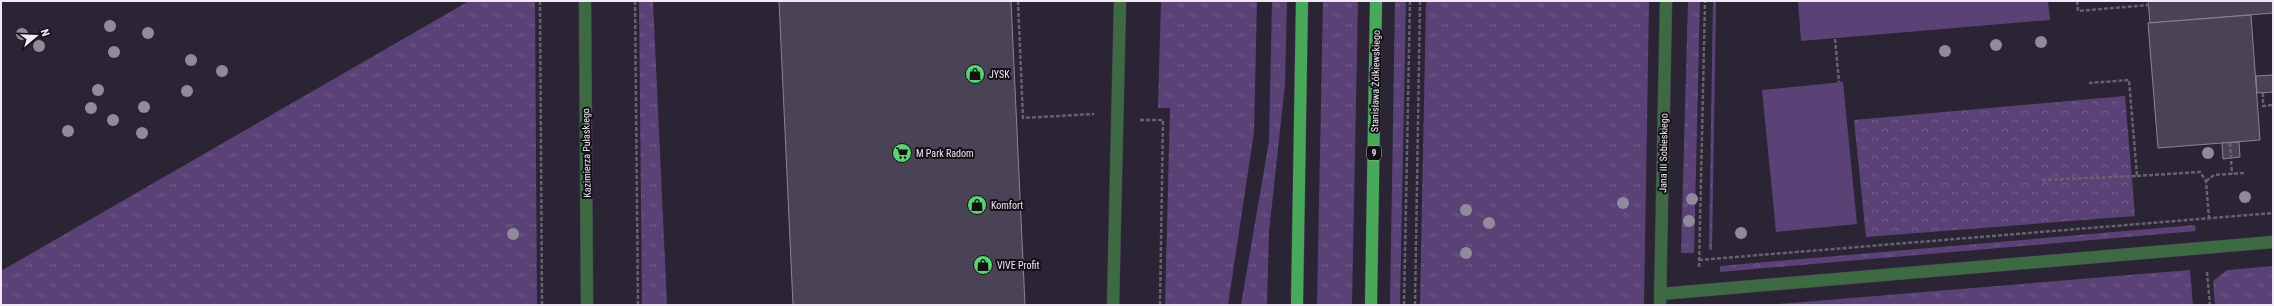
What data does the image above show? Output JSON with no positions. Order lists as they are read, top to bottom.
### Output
{
  "streets": {
    "main road": ["Stanisława Żółkiewskiego", "9"],
    "street": ["Kazimierza Pułaskiego", "Jana III Sobieskiego"]
  },
  "places": {
    "shop": ["JYSK", "Komfort", "VIVE Profit"],
    "supermarket": ["M Park Radom"]
  },
  "north": "right"
}
